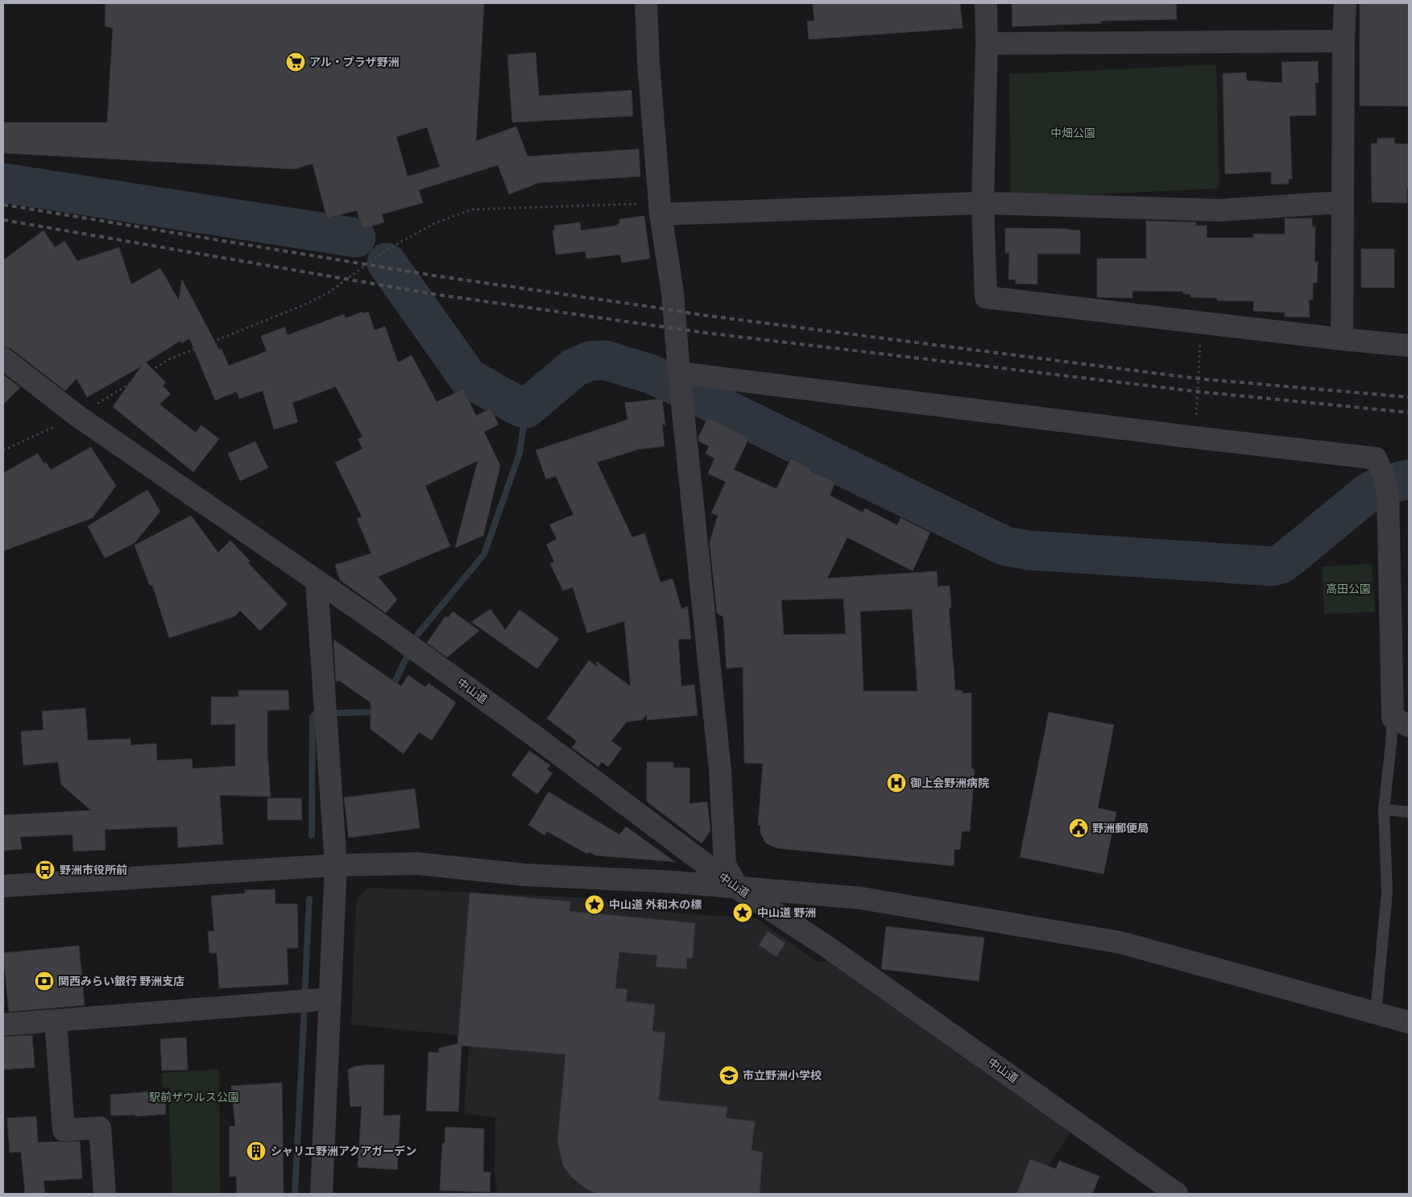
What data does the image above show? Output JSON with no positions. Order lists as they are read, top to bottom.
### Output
{
  "streets": {
    "street": ["中山道"]
  },
  "parks": ["中畑公園", "高田公園", "駅前ザウルス公園"],
  "places": {
    "supermarket": ["アル・プラザ野洲"],
    "hospital": ["御上会野洲病院"],
    "public building": ["野洲郵便局"],
    "bus stop": ["野洲市役所前"],
    "place": ["中山道 外和木の標", "中山道 野洲"],
    "bank": ["関西みらい銀行 野洲支店"],
    "school or university": ["市立野洲小学校"],
    "building": ["シャリエ野洲アクアガーデン"]
  }
}
